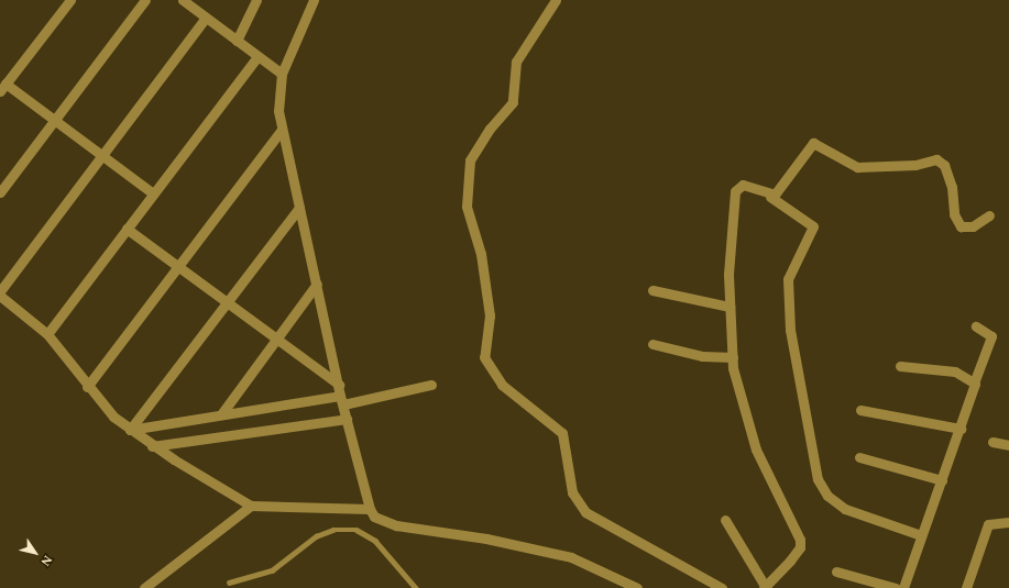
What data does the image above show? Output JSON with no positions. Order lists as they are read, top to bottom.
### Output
{
  "north": "bottom right"
}
